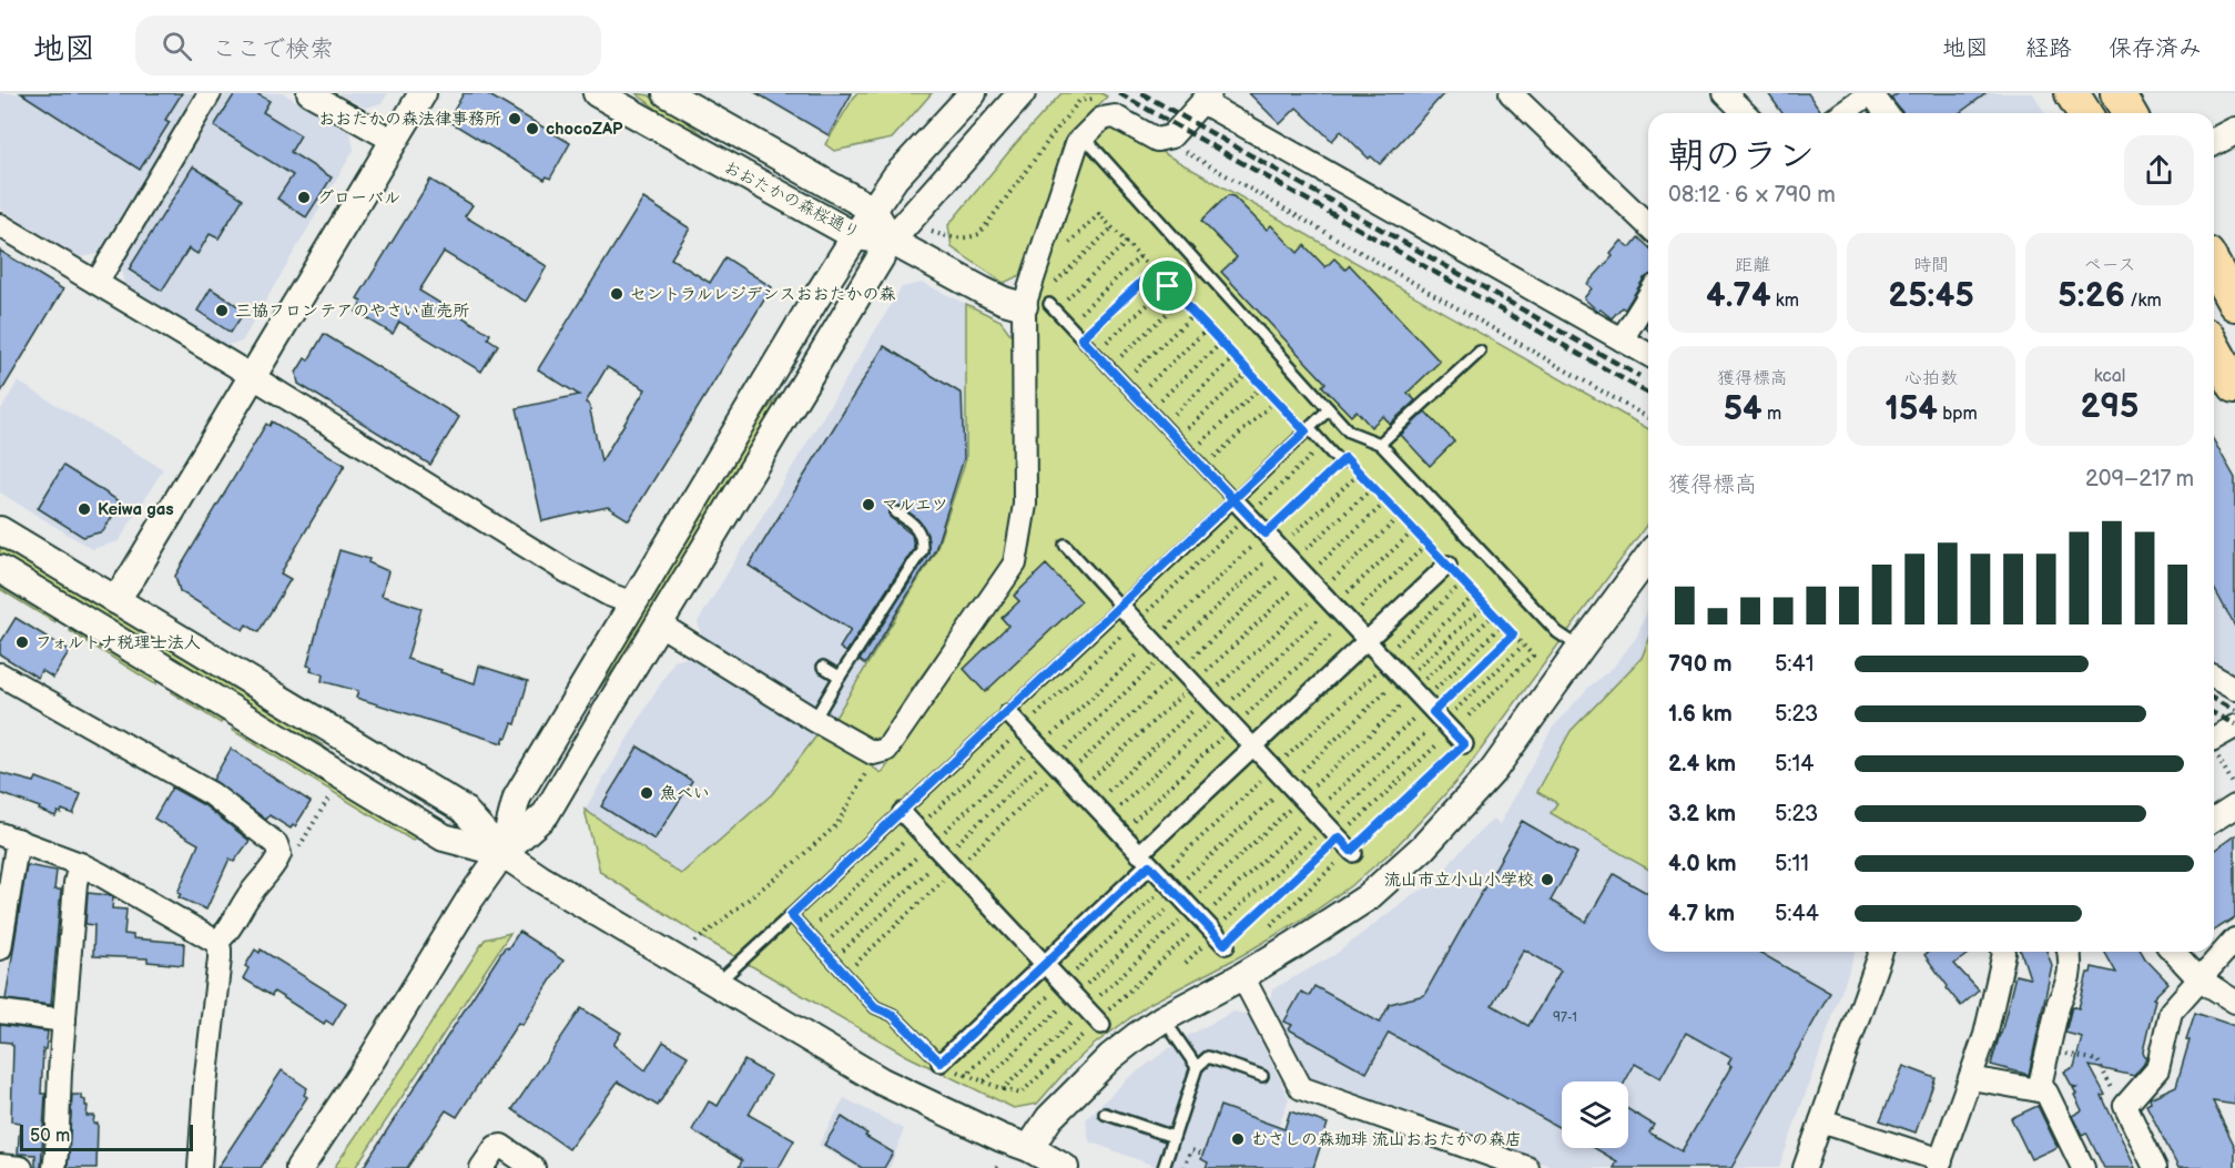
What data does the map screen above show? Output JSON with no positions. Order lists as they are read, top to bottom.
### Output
{
  "streets": {
    "street": ["おおたかの森桜通り"]
  },
  "places": [
    "おおたかの森法律事務所",
    "chocoZAP",
    "グローバル",
    "セントラルレジデンスおおたかの森",
    "三協フロンテアのやさい直売所",
    "マルエツ",
    "Keiwa gas",
    "フォルトナ税理士法人",
    "魚べい",
    "流山市立小山小学校",
    "むさしの森珈琲 流山おおたかの森店"
  ],
  "house_numbers": ["97-1"],
  "scale_bar": "50 m",
  "page": {
    "header": "地図",
    "search": "ここで検索",
    "nav": ["地図", "経路", "保存済み"],
    "heading": ["朝のラン", "08:12 · 6 × 790 m"],
    "stats": [
      ["距離", "4.74 km"],
      ["時間", "25:45"],
      ["ペース", "5:26 /km"],
      ["獲得標高", "54 m"],
      ["心拍数", "154 bpm"],
      ["kcal", "295"]
    ],
    "chart": ["獲得標高", "209–217 m"],
    "list": [
      {
        "name": "790 m",
        "note": "5:41"
      },
      {
        "name": "1.6 km",
        "note": "5:23"
      },
      {
        "name": "2.4 km",
        "note": "5:14"
      },
      {
        "name": "3.2 km",
        "note": "5:23"
      },
      {
        "name": "4.0 km",
        "note": "5:11"
      },
      {
        "name": "4.7 km",
        "note": "5:44"
      }
    ],
    "scale": "50 m"
  }
}
